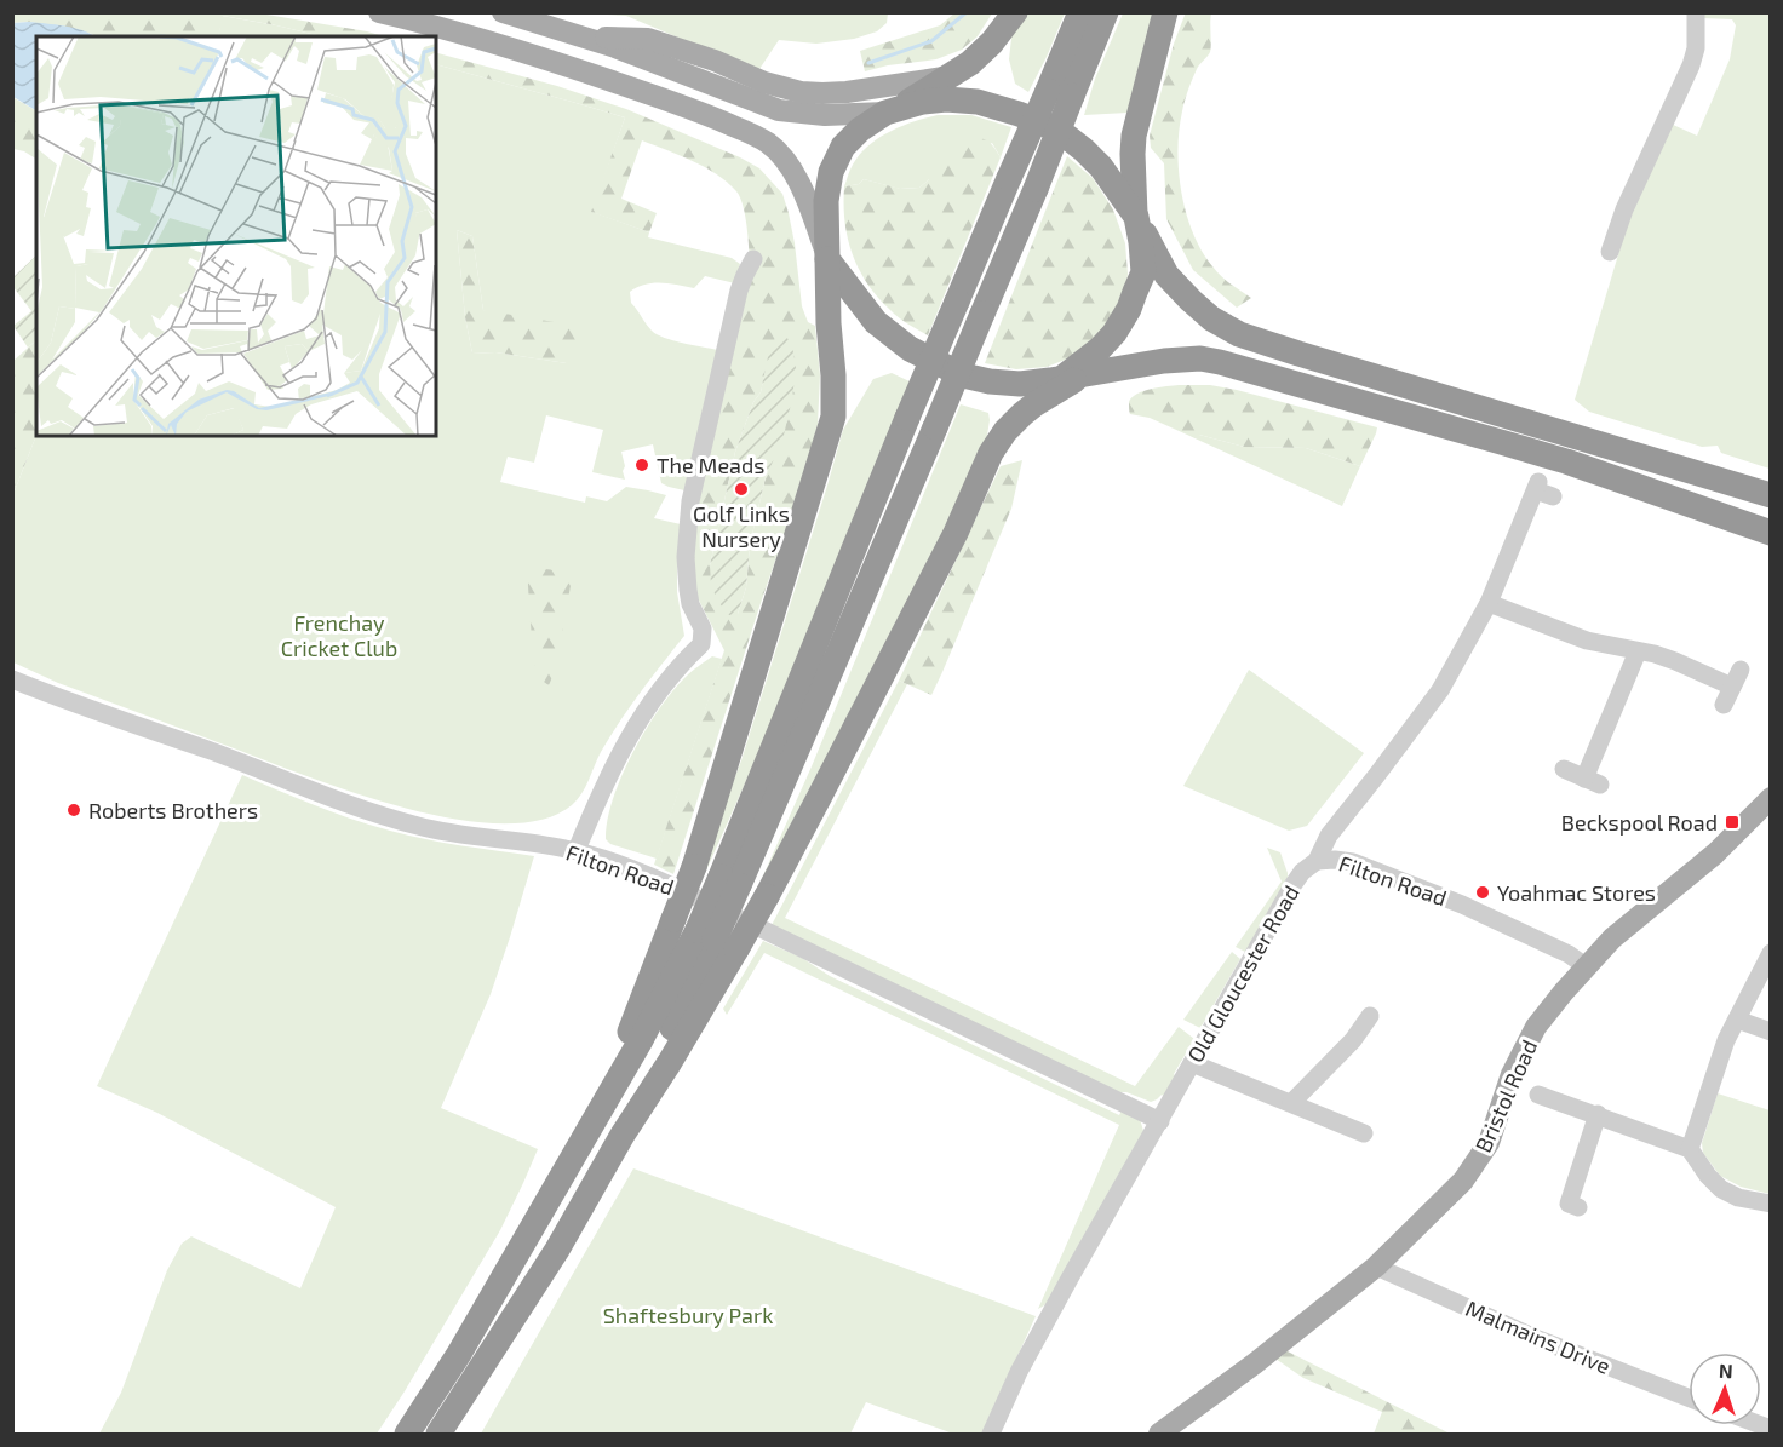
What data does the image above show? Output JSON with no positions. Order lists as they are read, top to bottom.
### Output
{
  "streets": {
    "main road": ["Bristol Road"],
    "street": ["Filton Road", "Old Gloucester Road", "Malmains Drive"]
  },
  "crossings": [
    ["Filton Road", "Old Gloucester Road"],
    ["Filton Road", "Bristol Road"],
    ["Bristol Road", "Malmains Drive"]
  ],
  "parks": ["Frenchay Cricket Club", "Shaftesbury Park"],
  "places": {
    "other": [
      "The Meads",
      "Golf Links Nursery",
      "Roberts Brothers",
      "Yoahmac Stores"
    ],
    "transit": ["Beckspool Road"]
  },
  "north": "top"
}
